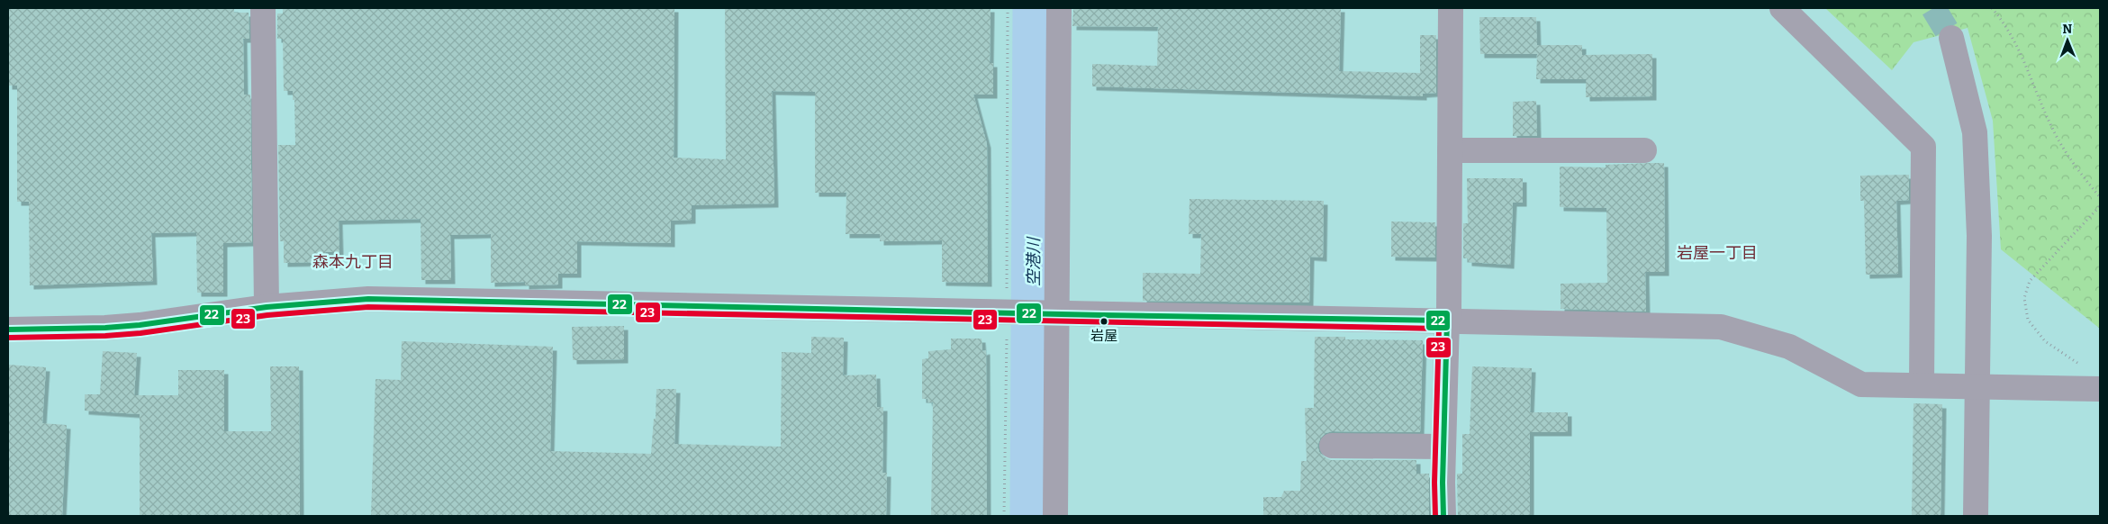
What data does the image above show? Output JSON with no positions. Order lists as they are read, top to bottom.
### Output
{
  "districts": ["岩屋一丁目", "森本九丁目"],
  "water": ["空港川"],
  "places": ["岩屋"],
  "lines": ["transit line 22", "transit line 23"],
  "north": "top"
}
